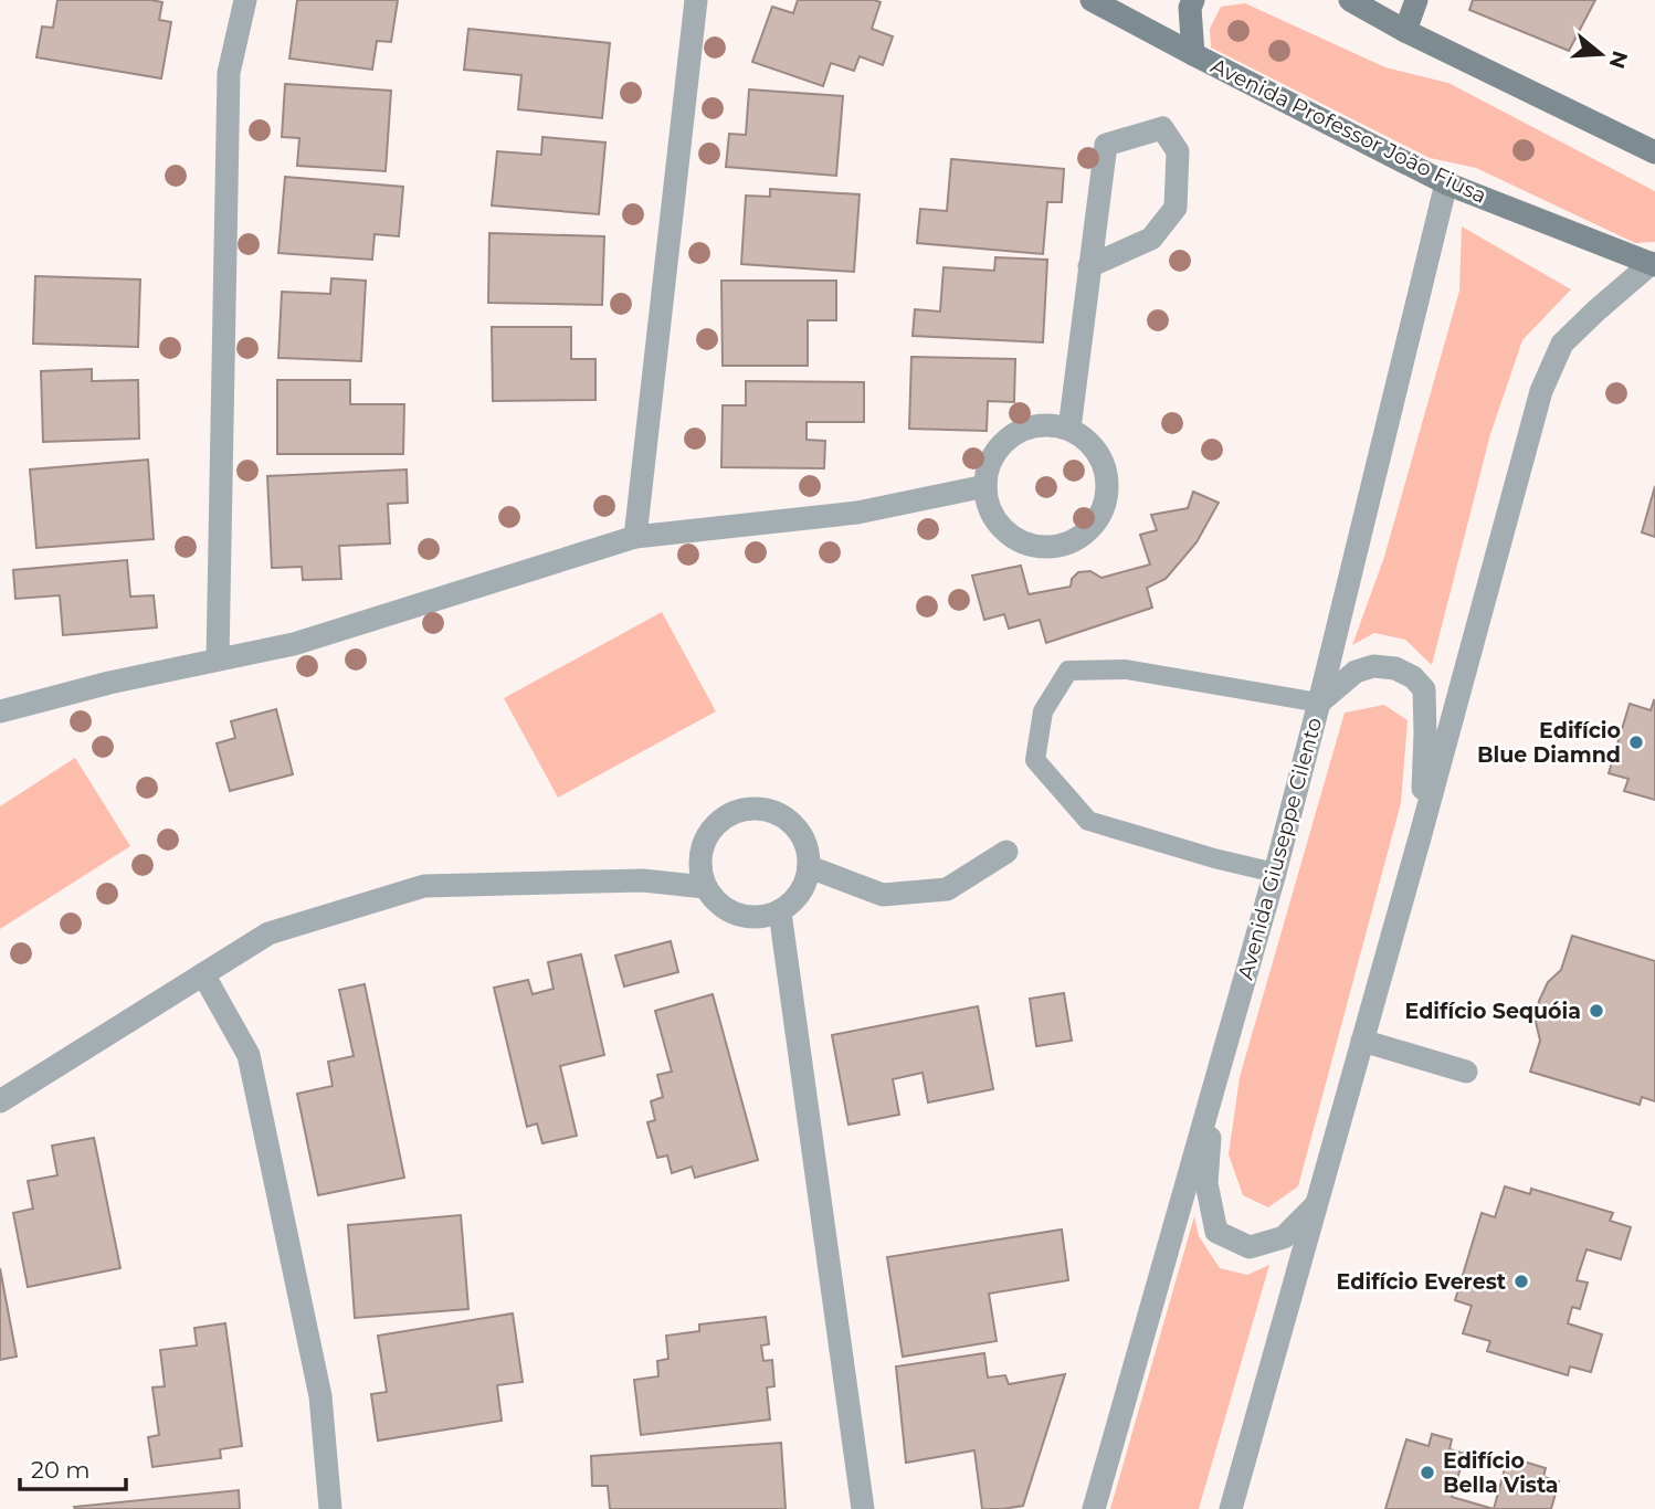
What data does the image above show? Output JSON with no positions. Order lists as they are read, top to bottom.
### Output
{
  "streets": {
    "main road": ["Avenida Professor João Fiusa"],
    "street": ["Avenida Giuseppe Cilento"]
  },
  "crossings": [
    ["Avenida Professor João Fiusa", "Avenida Giuseppe Cilento"]
  ],
  "places": [
    "Edifício Blue Diamnd",
    "Edifício Sequóia",
    "Edifício Everest",
    "Edifício Bella Vista"
  ],
  "scale_bar": "20 m",
  "north": "right"
}
